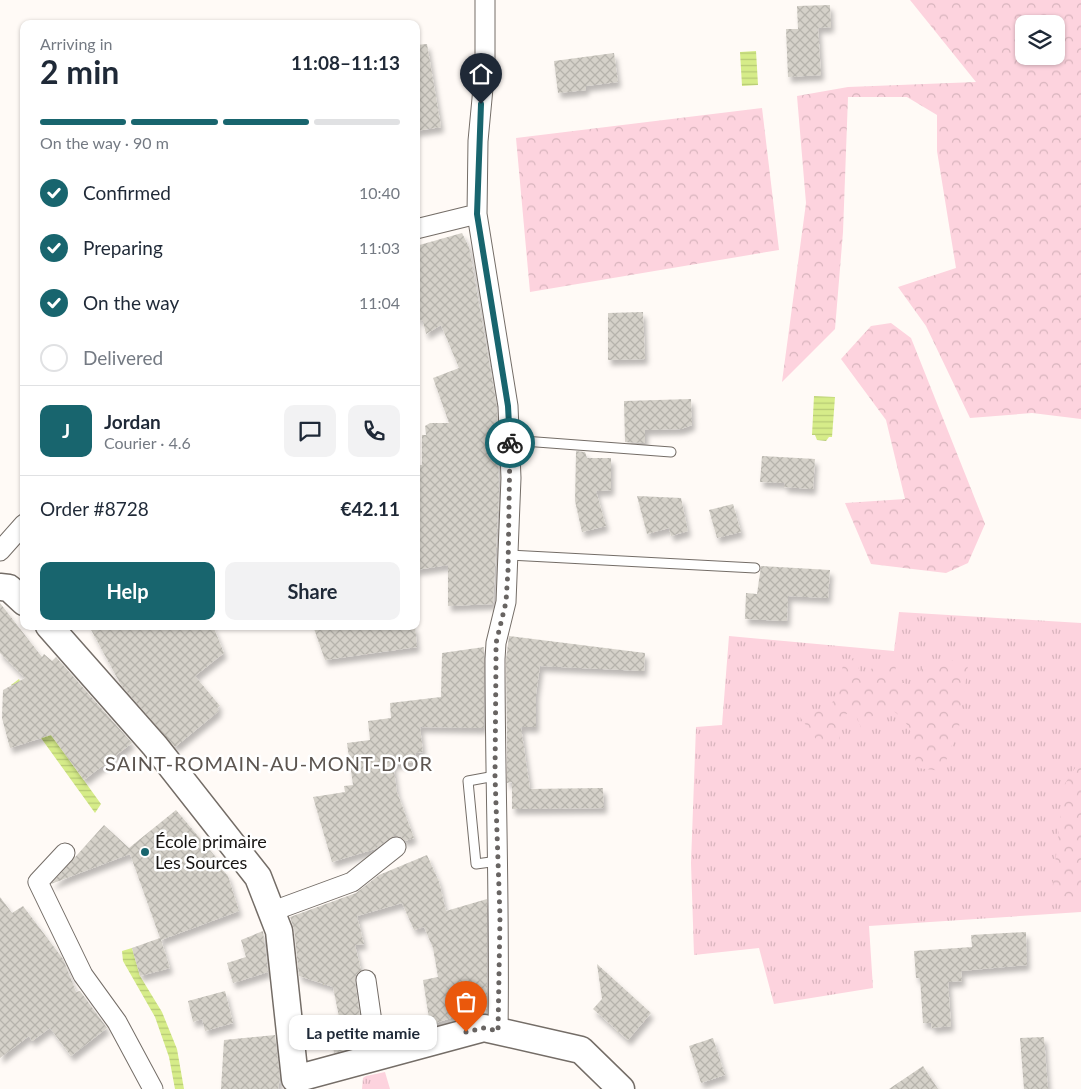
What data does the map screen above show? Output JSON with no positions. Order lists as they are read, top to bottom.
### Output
{
  "districts": ["SAINT-ROMAIN-AU-MONT-D'OR"],
  "places": ["École primaire Les Sources", "La petite mamie"],
  "page": {
    "heading": ["2 min", "Arriving in", "11:08–11:13"],
    "panel": [
      "Jordan",
      "Courier · 4.6",
      "Order #8728",
      "€42.11"
    ],
    "bar": "On the way · 90 m",
    "list": [
      ["Confirmed", "10:40"],
      ["Preparing", "11:03"],
      ["On the way", "11:04"],
      "Delivered"
    ],
    "round": "J",
    "buttons": ["Help", "Share"],
    "bubble": "La petite mamie"
  }
}
